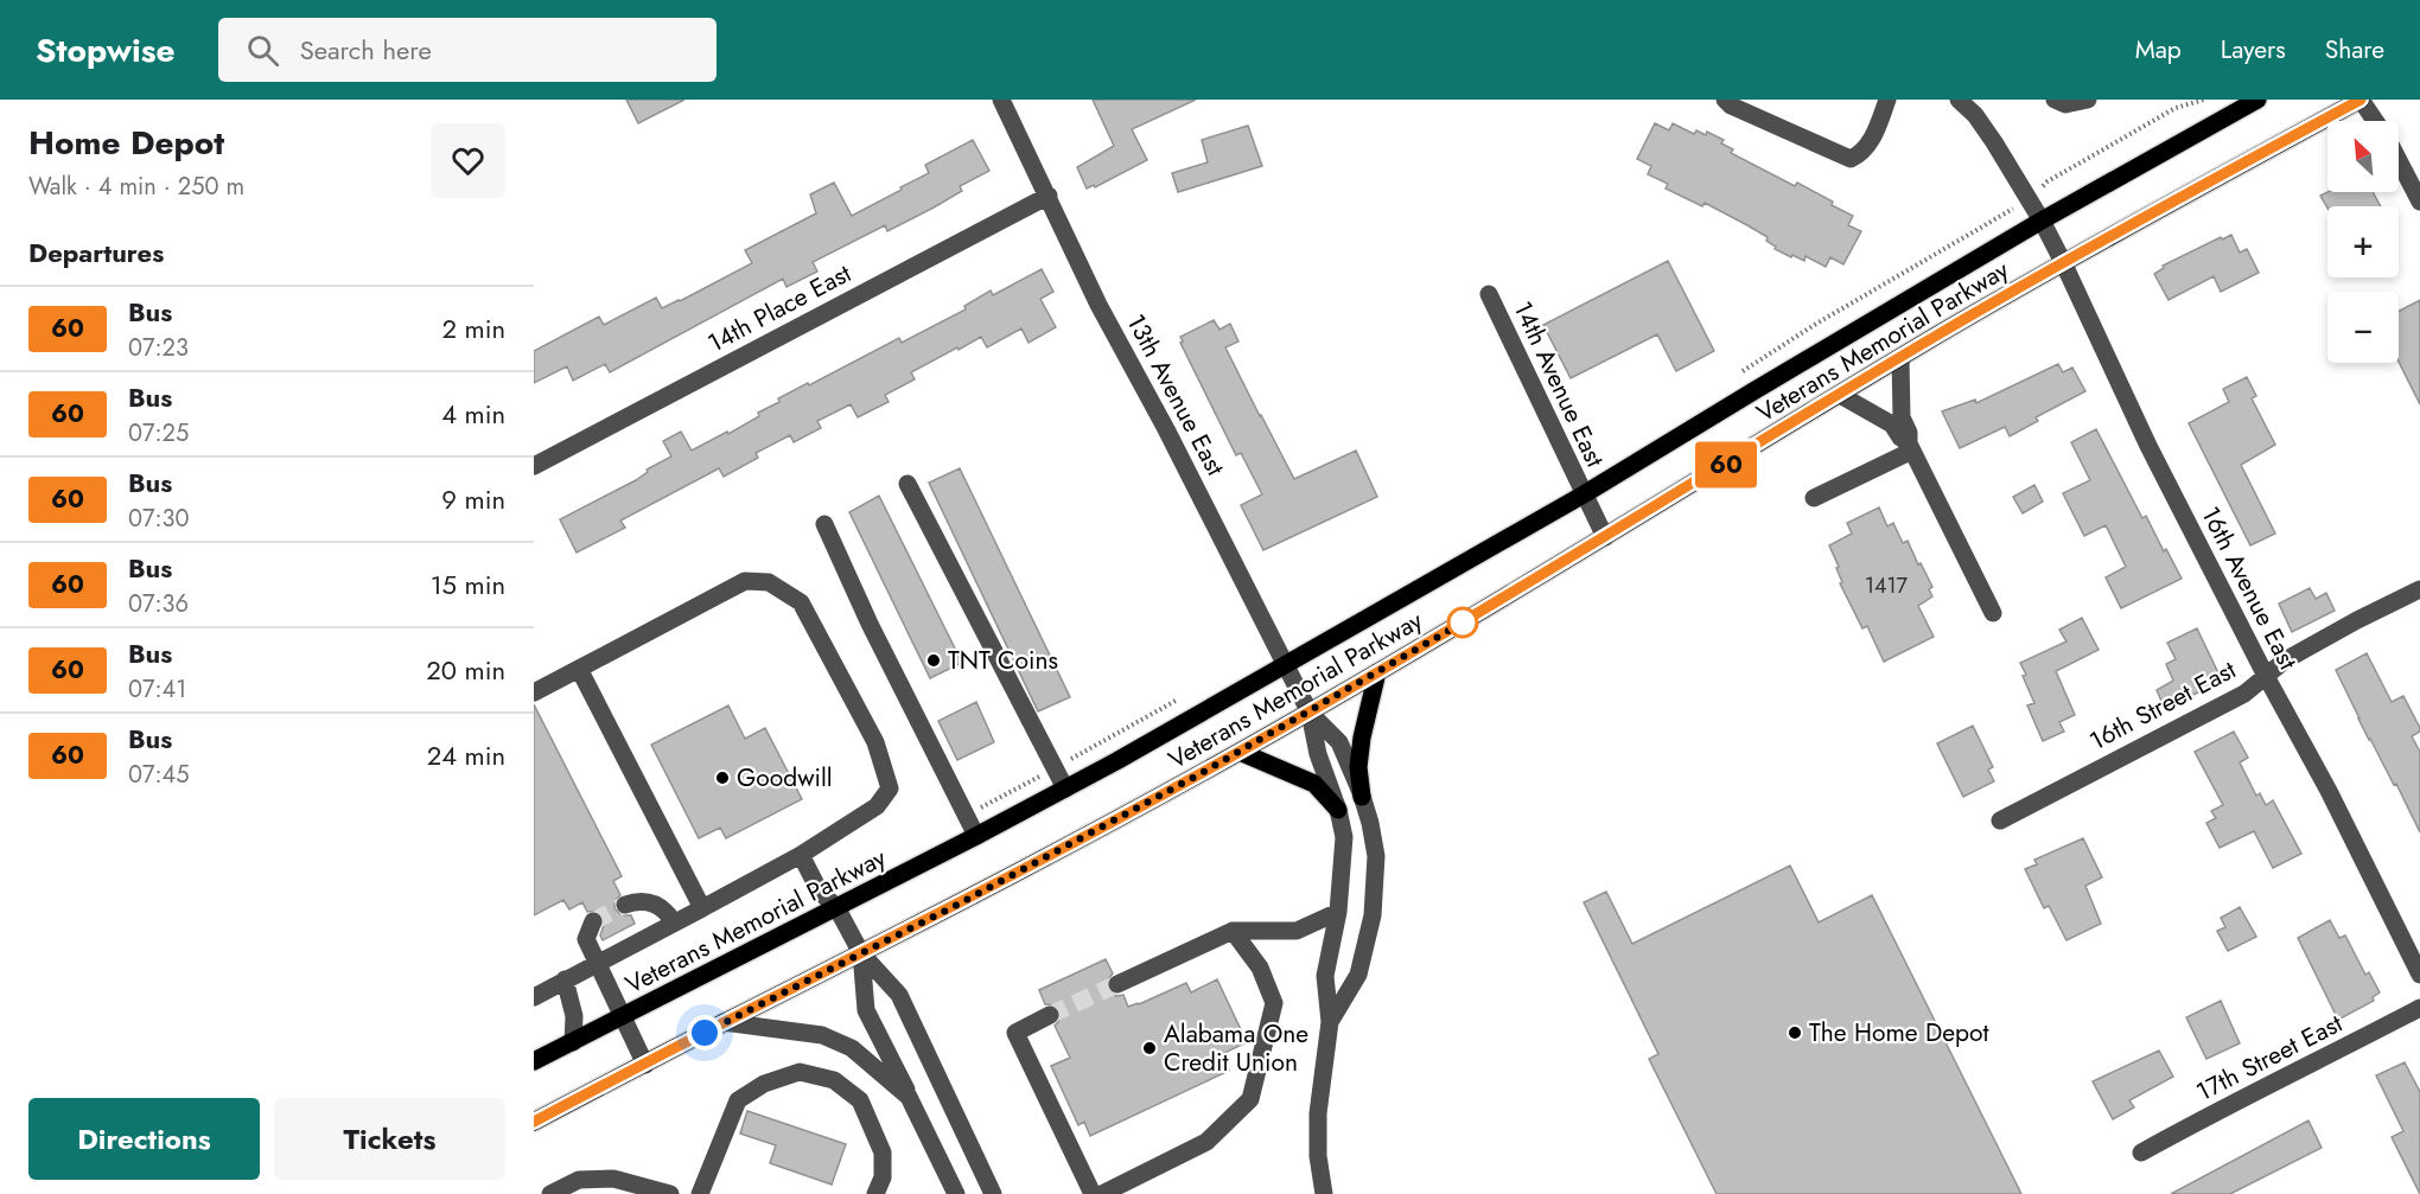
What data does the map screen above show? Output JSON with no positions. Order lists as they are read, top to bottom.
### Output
{
  "streets": {
    "main road": ["Veterans Memorial Parkway"],
    "street": [
      "14th Place East",
      "14th Avenue East",
      "13th Avenue East",
      "16th Avenue East",
      "16th Street East",
      "17th Street East"
    ]
  },
  "crossings": [
    ["14th Place East", "13th Avenue East"],
    ["Veterans Memorial Parkway", "14th Avenue East"],
    ["Veterans Memorial Parkway", "13th Avenue East"],
    ["Veterans Memorial Parkway", "16th Avenue East"],
    ["16th Avenue East", "16th Street East"]
  ],
  "places": [
    "TNT Coins",
    "Goodwill",
    "The Home Depot",
    "Alabama One Credit Union"
  ],
  "lines": ["bus line 60"],
  "house_numbers": ["1417"],
  "north": "top left",
  "page": {
    "header": "Stopwise",
    "search": "Search here",
    "nav": ["Map", "Layers", "Share"],
    "heading": [
      ["Home Depot", "Walk · 4 min · 250 m"],
      "Departures"
    ],
    "on_map": "60",
    "map_buttons": ["+", "−"],
    "list": [
      {
        "mark": "60",
        "name": "Bus",
        "note": "07:23",
        "value": "2 min"
      },
      {
        "mark": "60",
        "name": "Bus",
        "note": "07:25",
        "value": "4 min"
      },
      {
        "mark": "60",
        "name": "Bus",
        "note": "07:30",
        "value": "9 min"
      },
      {
        "mark": "60",
        "name": "Bus",
        "note": "07:36",
        "value": "15 min"
      },
      {
        "mark": "60",
        "name": "Bus",
        "note": "07:41",
        "value": "20 min"
      },
      {
        "mark": "60",
        "name": "Bus",
        "note": "07:45",
        "value": "24 min"
      }
    ],
    "buttons": ["Directions", "Tickets"]
  }
}
